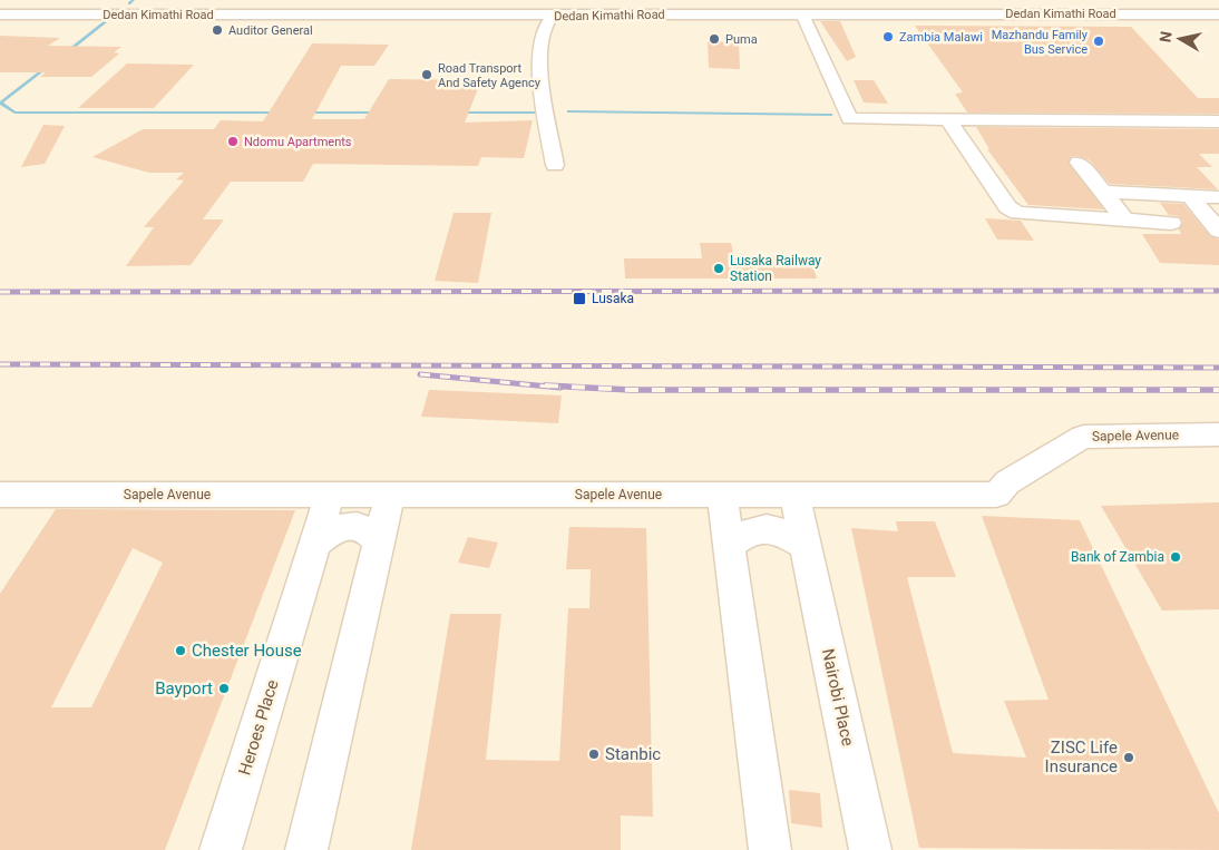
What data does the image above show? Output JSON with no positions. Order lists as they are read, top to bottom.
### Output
{
  "streets": {
    "street": [
      "Dedan Kimathi Road",
      "Sapele Avenue",
      "Nairobi Place",
      "Heroes Place"
    ]
  },
  "crossings": [
    ["Sapele Avenue", "Nairobi Place"],
    ["Sapele Avenue", "Heroes Place"]
  ],
  "places": {
    "other": [
      "Auditor General",
      "Zambia Malawi",
      "Puma",
      "Mazhandu Family Bus Service",
      "Road Transport And Safety Agency",
      "Ndomu Apartments",
      "Lusaka Railway Station",
      "Bank of Zambia",
      "Chester House",
      "Bayport",
      "Stanbic",
      "ZISC Life Insurance"
    ],
    "transit": ["Lusaka"]
  },
  "north": "left"
}
